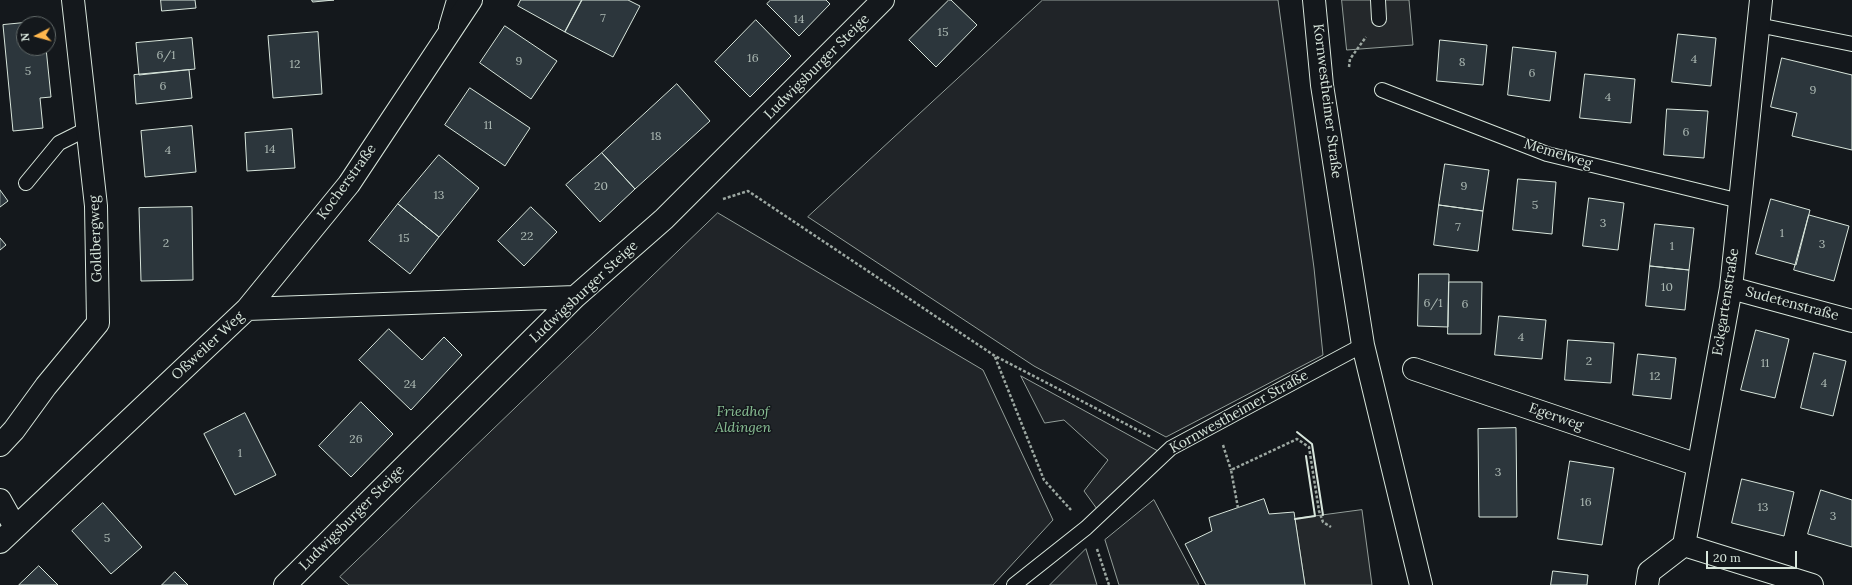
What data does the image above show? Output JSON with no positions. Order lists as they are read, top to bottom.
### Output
{
  "streets": {
    "street": [
      "Ludwigsburger Steige",
      "Kornwestheimer Straße",
      "Kocherstraße",
      "Goldbergweg",
      "Eckgartenstraße",
      "Sudetenstraße",
      "Oßweiler Weg",
      "Egerweg"
    ],
    "lane": ["Memelweg"]
  },
  "crossings": [
    ["Ludwigsburger Steige", "Oßweiler Weg"],
    ["Memelweg", "Eckgartenstraße"],
    ["Kocherstraße", "Oßweiler Weg"],
    ["Eckgartenstraße", "Sudetenstraße"],
    ["Eckgartenstraße", "Egerweg"]
  ],
  "parks": ["Friedhof Aldingen"],
  "house_numbers": [
    "7",
    "14",
    "15",
    "6/1",
    "16",
    "4",
    "9",
    "8",
    "12",
    "5",
    "6",
    "6",
    "9",
    "4",
    "11",
    "6",
    "18",
    "14",
    "4",
    "20",
    "9",
    "13",
    "5",
    "3",
    "7",
    "1",
    "22",
    "15",
    "2",
    "3",
    "1",
    "10",
    "6/1",
    "6",
    "4",
    "2",
    "11",
    "12",
    "4",
    "24",
    "26",
    "1",
    "3",
    "16",
    "13",
    "3",
    "5"
  ],
  "scale_bar": "20 m",
  "north": "left"
}
